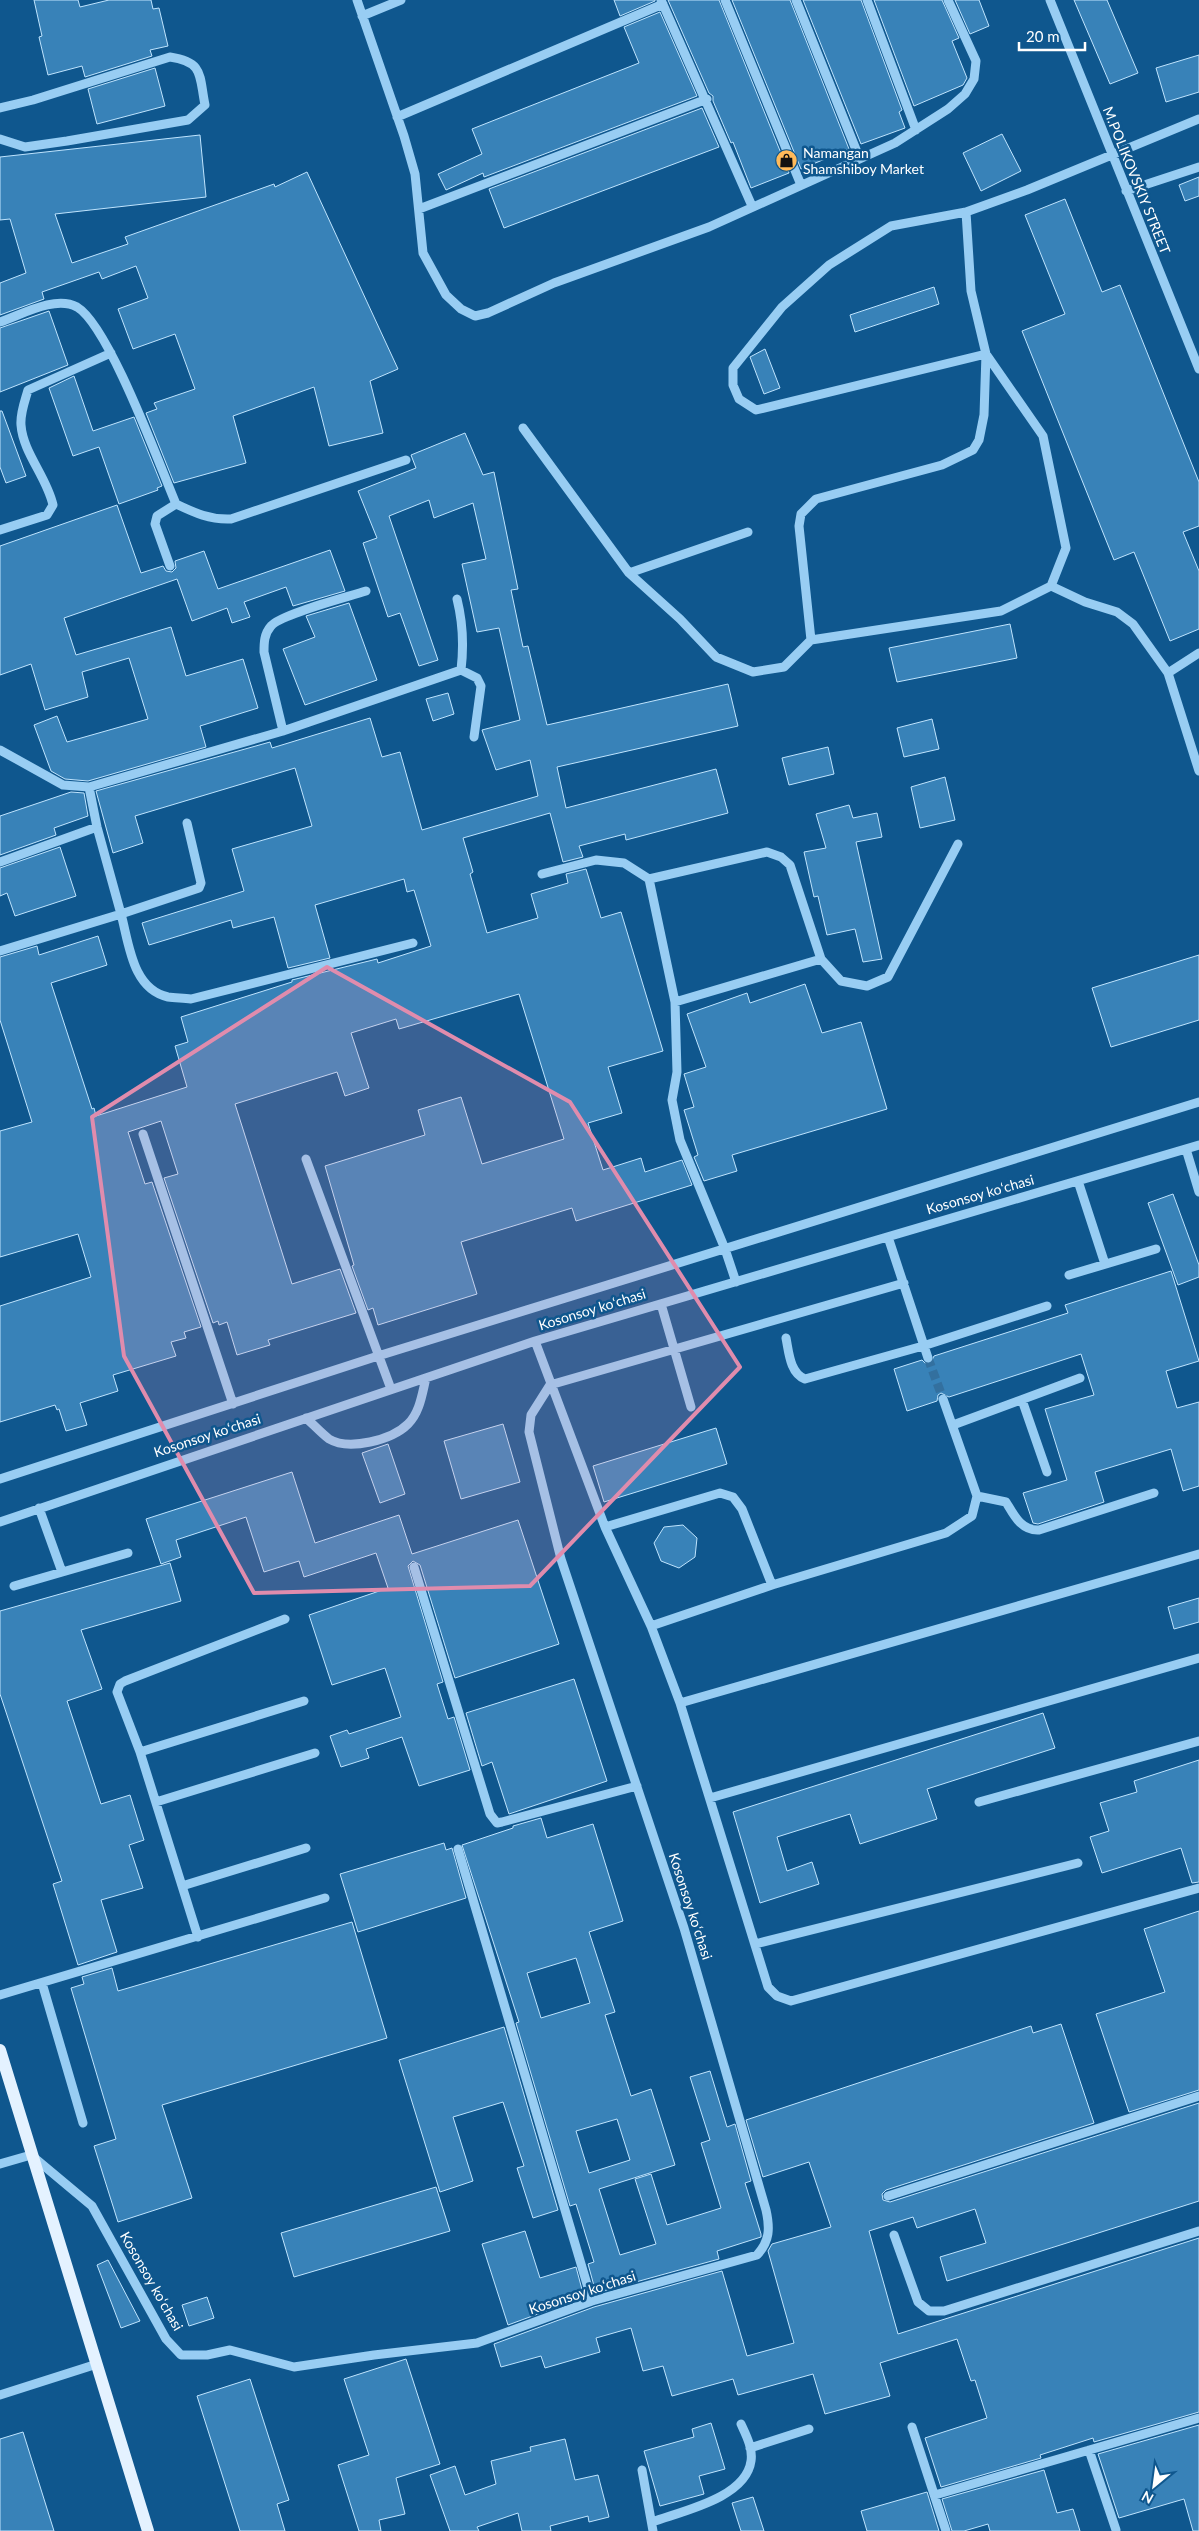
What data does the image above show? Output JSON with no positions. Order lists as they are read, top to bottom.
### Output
{
  "streets": {
    "street": ["M.POLIKOVSKIY STREET", "Kosonsoy koʻchasi"]
  },
  "places": {
    "shop": ["Namangan Shamshiboy Market"]
  },
  "scale_bar": "20 m",
  "north": "bottom left"
}
